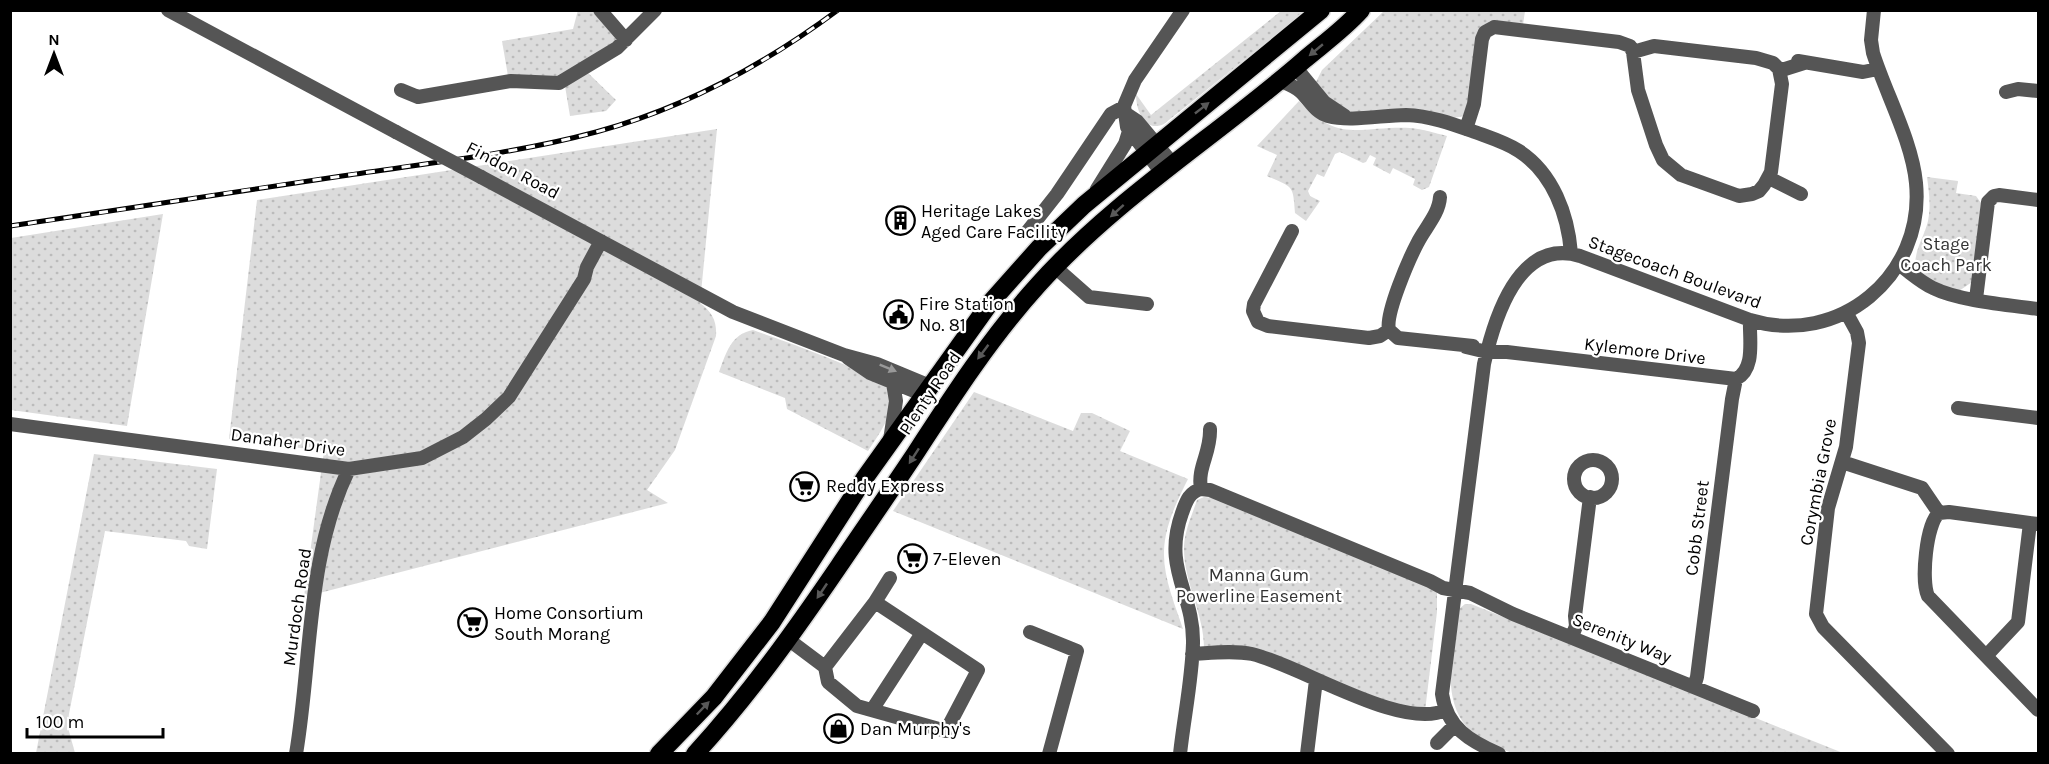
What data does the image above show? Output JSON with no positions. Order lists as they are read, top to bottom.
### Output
{
  "streets": {
    "highway": ["Findon Road", "Plenty Road"],
    "street": [
      "Stagecoach Boulevard",
      "Kylemore Drive",
      "Danaher Drive",
      "Corymbia Grove",
      "Cobb Street",
      "Murdoch Road",
      "Serenity Way"
    ]
  },
  "crossings": [
    ["Findon Road", "Plenty Road"],
    ["Findon Road", "Danaher Drive"],
    ["Stagecoach Boulevard", "Kylemore Drive"],
    ["Stagecoach Boulevard", "Corymbia Grove"],
    ["Stagecoach Boulevard", "Serenity Way"],
    ["Kylemore Drive", "Cobb Street"],
    ["Danaher Drive", "Murdoch Road"],
    ["Cobb Street", "Serenity Way"]
  ],
  "parks": ["Stage Coach Park", "Manna Gum Powerline Easement"],
  "places": {
    "building": ["Heritage Lakes Aged Care Facility"],
    "public building": ["Fire Station No. 81"],
    "supermarket": ["Reddy Express", "7-Eleven", "Home Consortium South Morang"],
    "shop": ["Dan Murphy's"]
  },
  "scale_bar": "100 m",
  "north": "top"
}
